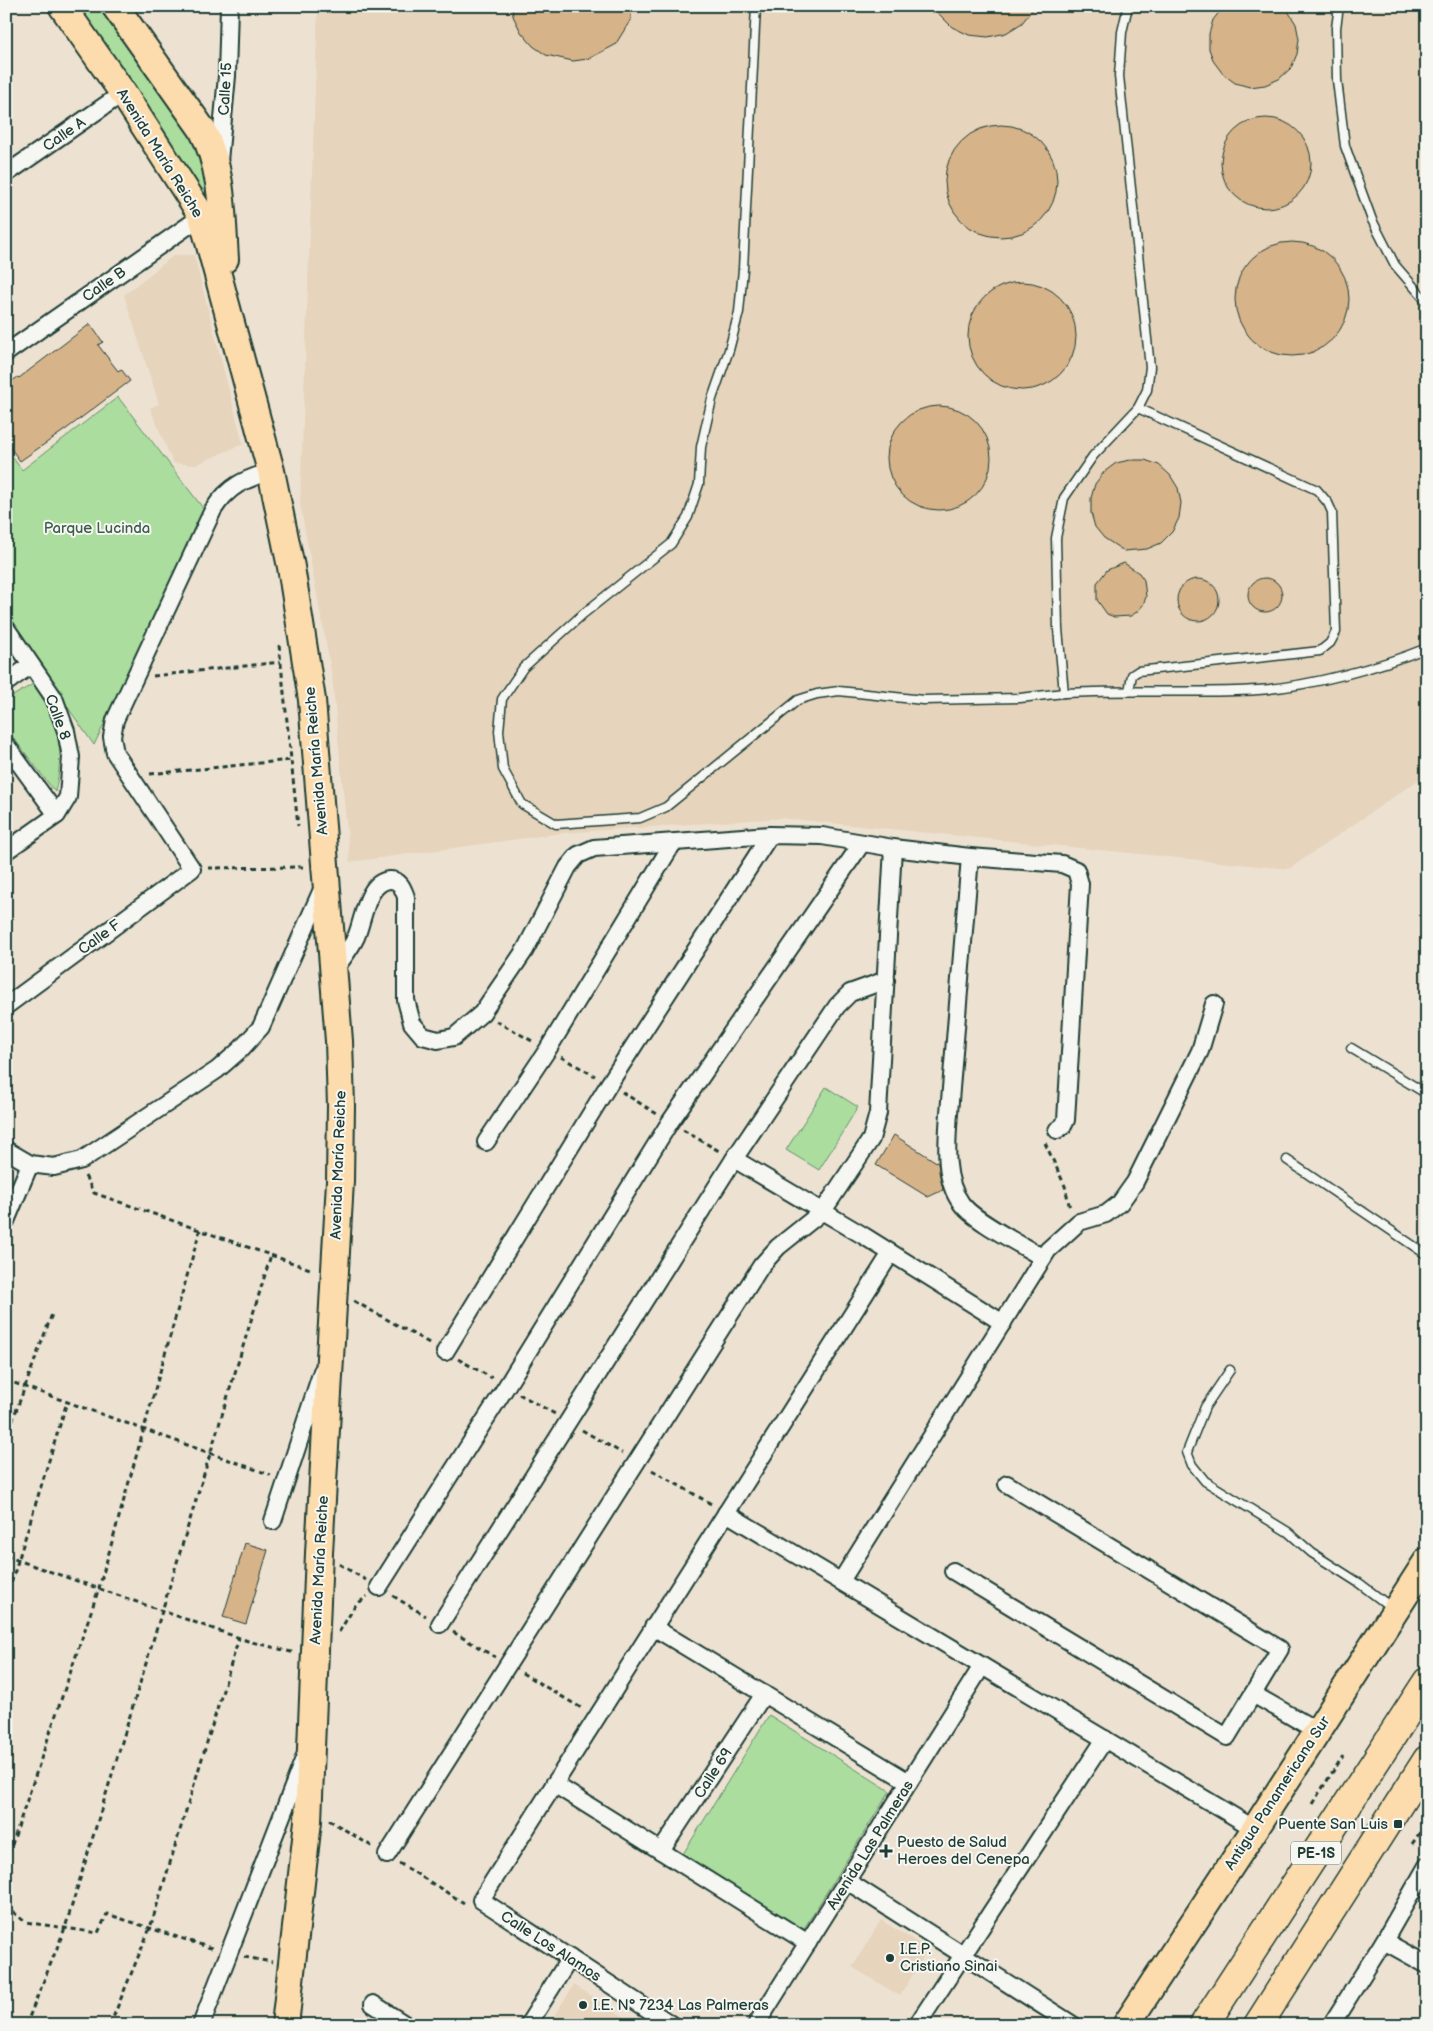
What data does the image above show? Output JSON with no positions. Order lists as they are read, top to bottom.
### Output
{
  "streets": {
    "highway": ["PE-1S"],
    "main road": ["Avenida María Reiche", "Antigua Panamericana Sur"],
    "street": [
      "Calle 15",
      "Calle A",
      "Calle B",
      "Calle 8",
      "Calle F",
      "Calle 69",
      "Avenida Las Palmeras",
      "Calle Los Alamos"
    ]
  },
  "crossings": [
    ["Calle 15", "Avenida María Reiche"],
    ["Calle A", "Avenida María Reiche"],
    ["Avenida María Reiche", "Calle B"]
  ],
  "parks": ["Parque Lucinda"],
  "places": {
    "transit": ["Puente San Luis"],
    "health": ["Puesto de Salud Heroes del Cenepa"],
    "other": ["I.E.P. Cristiano Sinai", "I.E. N° 7234 Las Palmeras"]
  }
}
